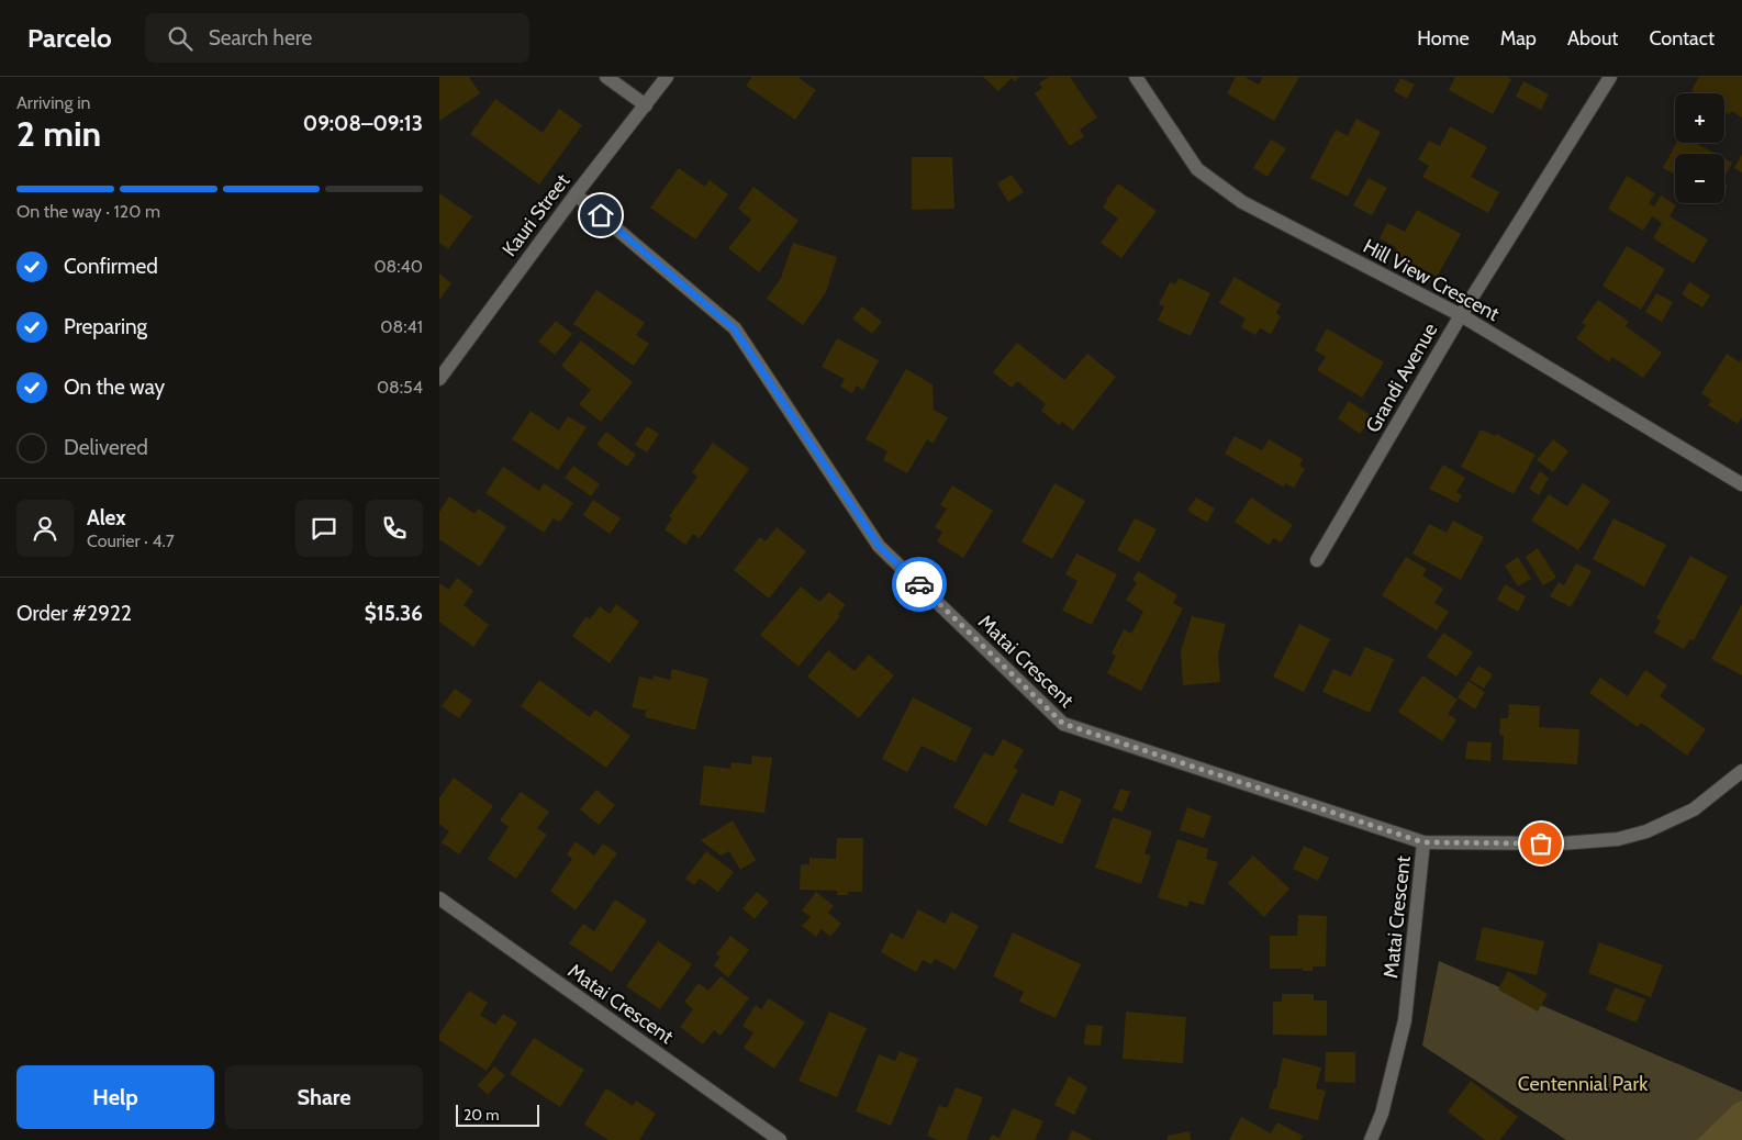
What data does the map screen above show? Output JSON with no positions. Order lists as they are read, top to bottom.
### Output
{
  "streets": {
    "street": [
      "Kauri Street",
      "Hill View Crescent",
      "Grandi Avenue",
      "Matai Crescent"
    ]
  },
  "crossings": [
    ["Kauri Street", "Matai Crescent"],
    ["Hill View Crescent", "Grandi Avenue"]
  ],
  "parks": ["Centennial Park"],
  "scale_bar": "20 m",
  "page": {
    "header": "Parcelo",
    "search": "Search here",
    "nav": [
      "Home",
      "Map",
      "About",
      "Contact"
    ],
    "heading": ["2 min", "Arriving in", "09:08–09:13"],
    "panel": [
      "Alex",
      "Courier · 4.7",
      "Order #2922",
      "$15.36"
    ],
    "map_buttons": ["+", "−"],
    "bar": "On the way · 120 m",
    "list": [
      ["Confirmed", "08:40"],
      ["Preparing", "08:41"],
      ["On the way", "08:54"],
      "Delivered"
    ],
    "buttons": ["Help", "Share"],
    "scale": "20 m"
  }
}
